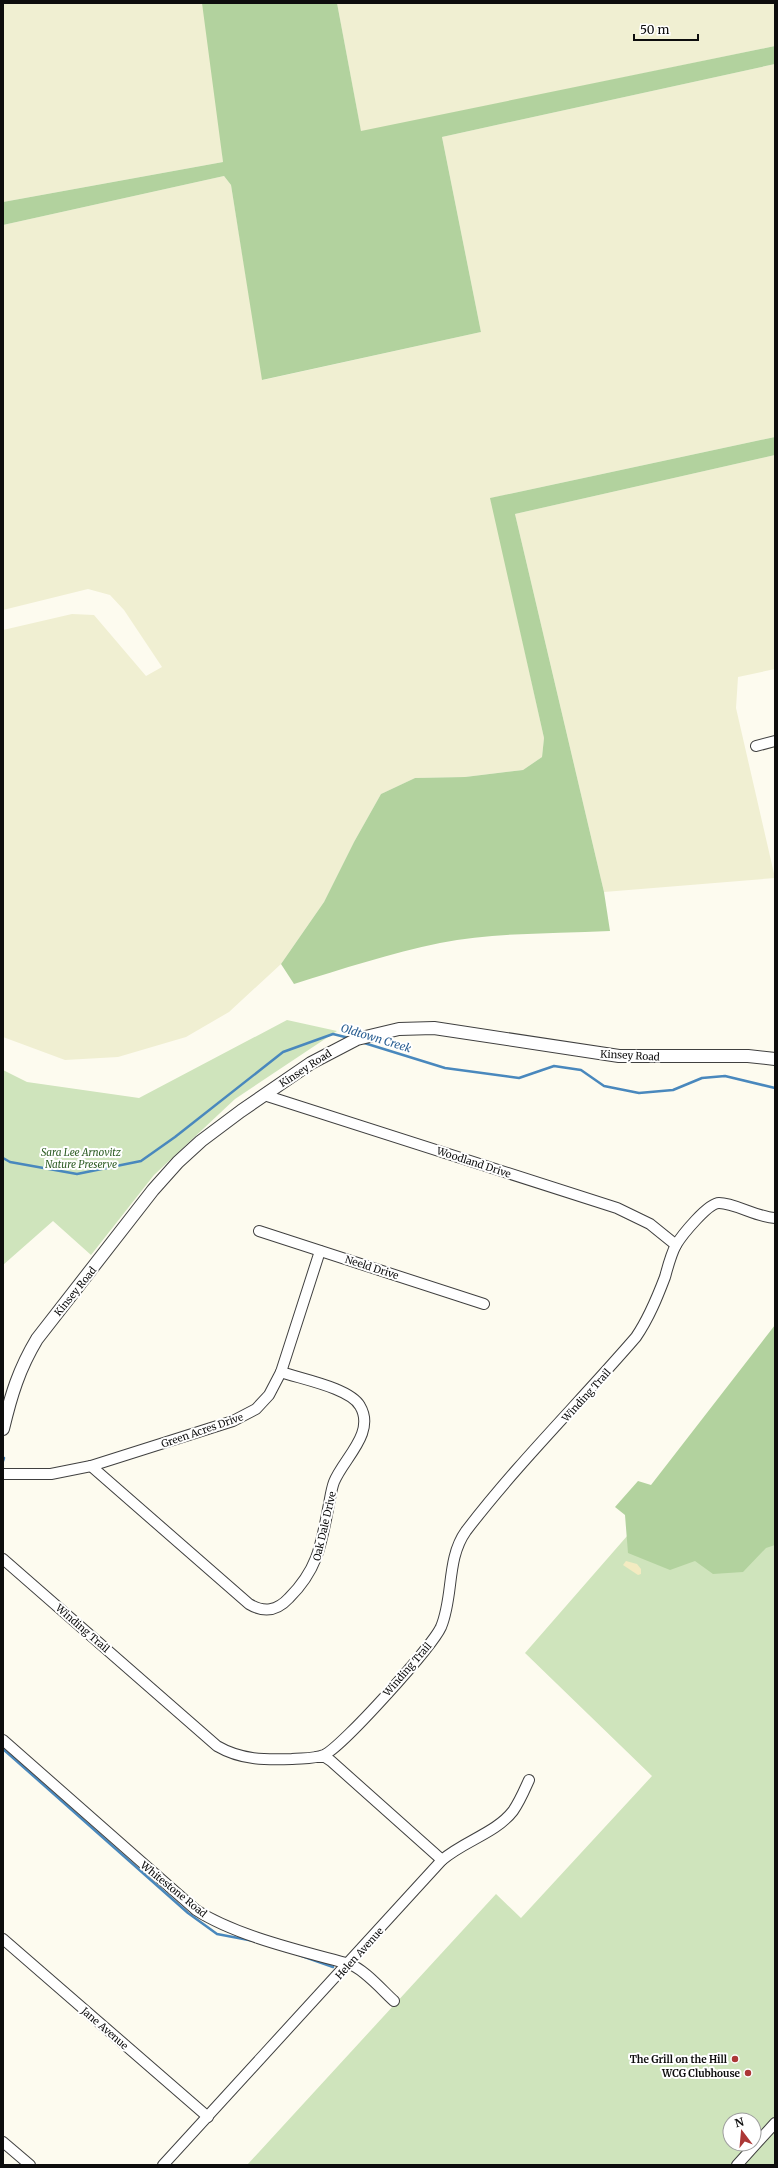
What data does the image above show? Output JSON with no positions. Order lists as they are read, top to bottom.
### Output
{
  "streets": {
    "street": [
      "Kinsey Road",
      "Woodland Drive",
      "Neeld Drive",
      "Winding Trail",
      "Green Acres Drive",
      "Oak Dale Drive",
      "Whitestone Road",
      "Helen Avenue",
      "Jane Avenue"
    ]
  },
  "crossings": [
    ["Kinsey Road", "Woodland Drive"],
    ["Woodland Drive", "Winding Trail"],
    ["Neeld Drive", "Green Acres Drive"],
    ["Green Acres Drive", "Oak Dale Drive"],
    ["Whitestone Road", "Helen Avenue"],
    ["Helen Avenue", "Jane Avenue"]
  ],
  "water": ["Oldtown Creek"],
  "parks": ["Sara Lee Arnovitz Nature Preserve"],
  "places": ["The Grill on the Hill", "WCG Clubhouse"],
  "scale_bar": "50 m",
  "north": "top"
}
